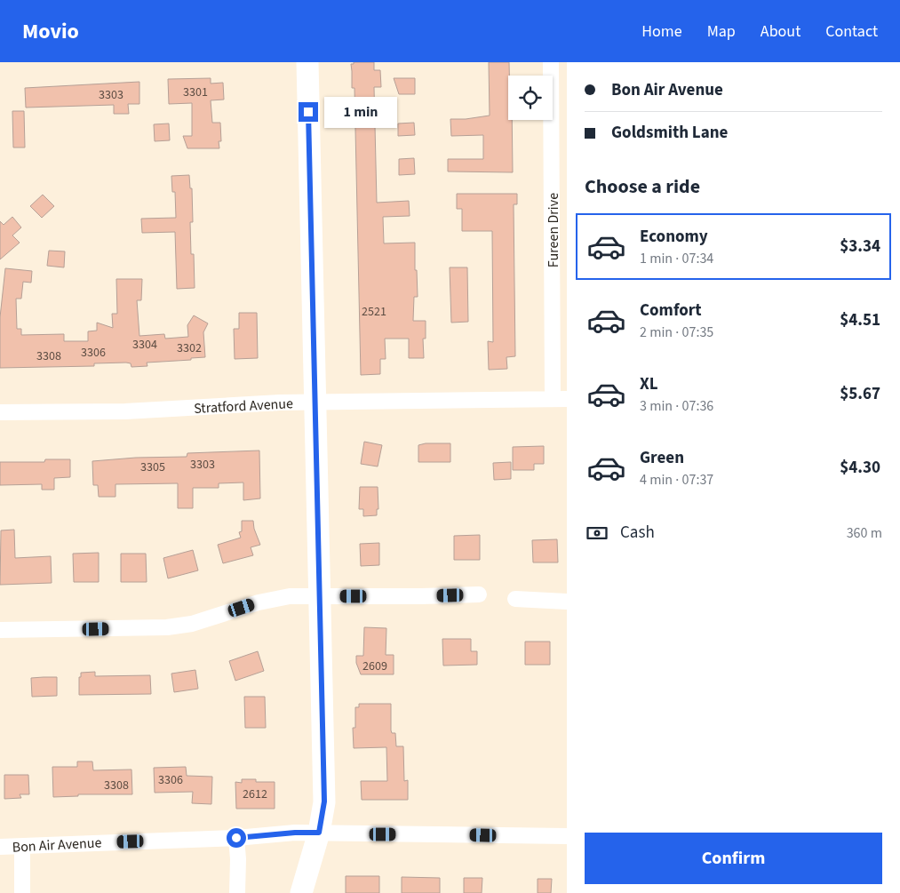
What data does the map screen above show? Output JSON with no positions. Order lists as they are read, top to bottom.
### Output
{
  "streets": {
    "street": ["Fureen Drive", "Stratford Avenue", "Bon Air Avenue"]
  },
  "crossings": [
    ["Fureen Drive", "Stratford Avenue"]
  ],
  "house_numbers": [
    "3301",
    "3303",
    "2521",
    "3304",
    "3302",
    "3306",
    "3308",
    "3303",
    "3305",
    "2609",
    "3306",
    "3308",
    "2612"
  ],
  "page": {
    "header": "Movio",
    "nav": [
      "Home",
      "Map",
      "About",
      "Contact"
    ],
    "banner": ["Bon Air Avenue", "Goldsmith Lane"],
    "bubble": "1 min",
    "heading": "Choose a ride",
    "list": [
      {
        "name": "Economy",
        "note": "1 min · 07:34",
        "value": "$3.34"
      },
      {
        "name": "Comfort",
        "note": "2 min · 07:35",
        "value": "$4.51"
      },
      {
        "name": "XL",
        "note": "3 min · 07:36",
        "value": "$5.67"
      },
      {
        "name": "Green",
        "note": "4 min · 07:37",
        "value": "$4.30"
      }
    ],
    "pay": ["Cash", "360 m"],
    "buttons": "Confirm"
  }
}
